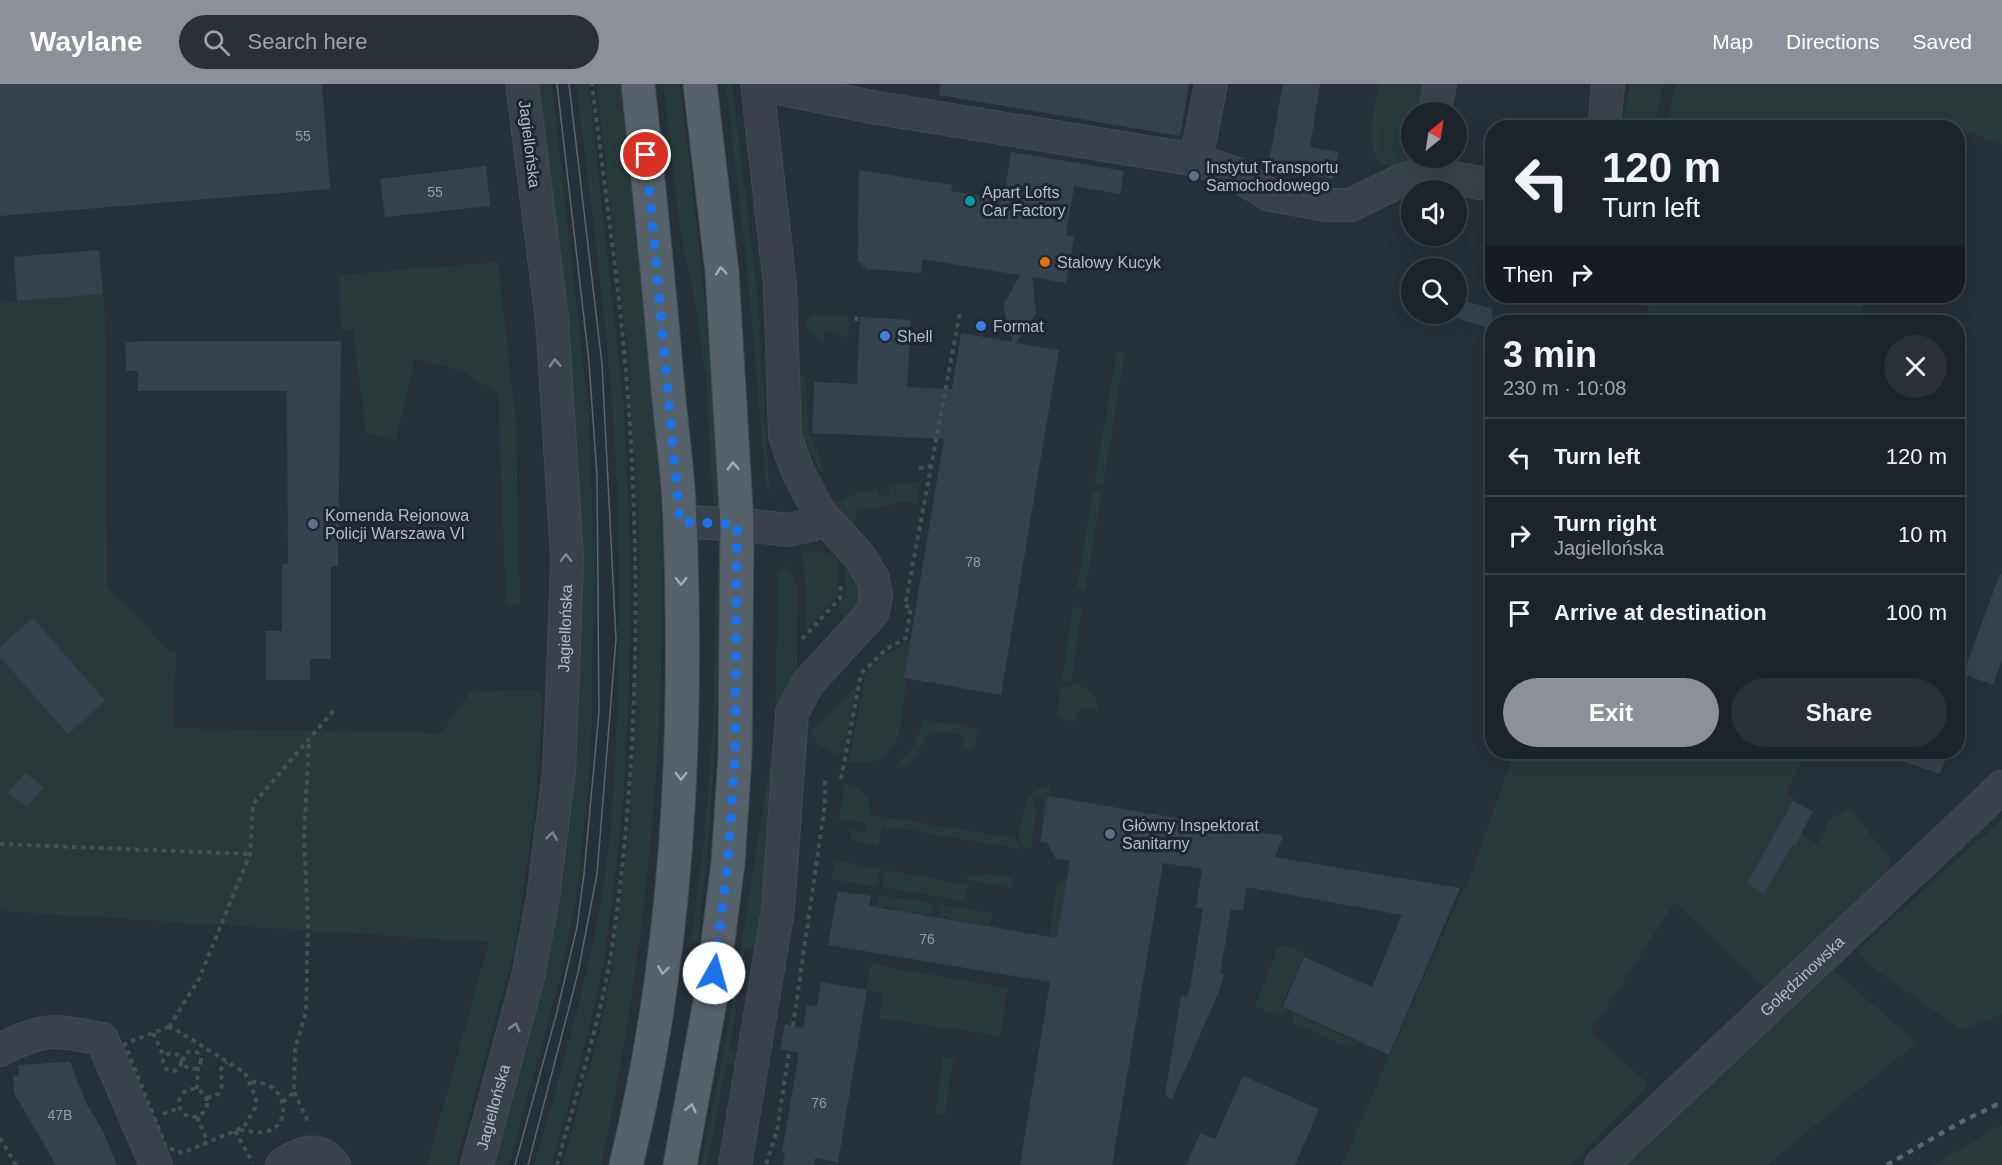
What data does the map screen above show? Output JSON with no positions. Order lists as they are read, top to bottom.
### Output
{
  "streets": {
    "street": ["Jagiellońska", "Golędzinowska"]
  },
  "places": [
    "Instytut Transportu Samochodowego",
    "Apart Lofts Car Factory",
    "Stalowy Kucyk",
    "Format",
    "Shell",
    "Komenda Rejonowa Policji Warszawa VI",
    "Główny Inspektorat Sanitarny"
  ],
  "house_numbers": [
    "55",
    "55",
    "78",
    "76",
    "76",
    "47B"
  ],
  "north": "top right",
  "page": {
    "header": "Waylane",
    "search": "Search here",
    "nav": ["Map", "Directions", "Saved"],
    "turn": ["120 m", "Turn left"],
    "then": "Then",
    "heading": ["3 min", "230 m · 10:08"],
    "list": [
      {
        "name": "Turn left",
        "value": "120 m"
      },
      {
        "name": "Turn right",
        "note": "Jagiellońska",
        "value": "10 m"
      },
      {
        "name": "Arrive at destination",
        "value": "100 m"
      }
    ],
    "buttons": ["Exit", "Share"]
  }
}
